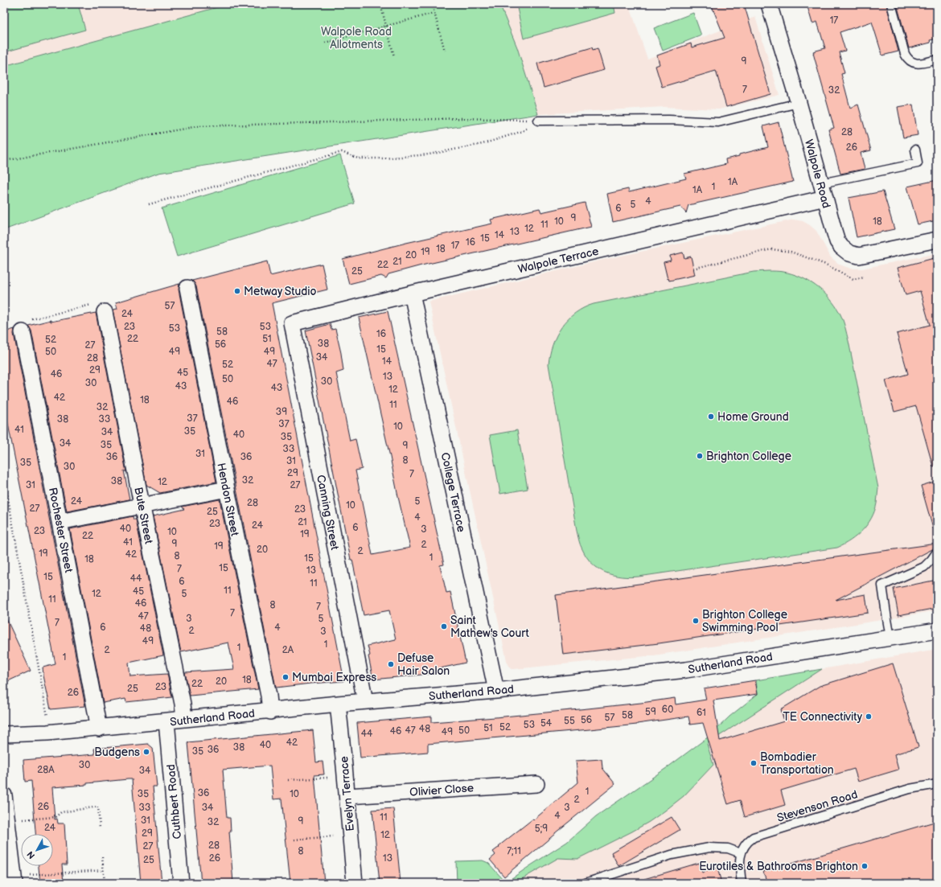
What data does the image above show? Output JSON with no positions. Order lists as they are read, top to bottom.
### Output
{
  "streets": {
    "street": [
      "Walpole Road",
      "Walpole Terrace",
      "College Terrace",
      "Hendon Street",
      "Canning Street",
      "Bute Street",
      "Rochester Street",
      "Sutherland Road",
      "Olivier Close",
      "Evelyn Terrace",
      "Cuthbert Road"
    ],
    "lane": ["Stevenson Road"]
  },
  "crossings": [
    ["Walpole Road", "Walpole Terrace"],
    ["Walpole Terrace", "College Terrace"],
    ["Walpole Terrace", "Canning Street"],
    ["College Terrace", "Sutherland Road"],
    ["Hendon Street", "Sutherland Road"],
    ["Canning Street", "Sutherland Road"],
    ["Bute Street", "Sutherland Road"],
    ["Rochester Street", "Sutherland Road"],
    ["Sutherland Road", "Evelyn Terrace"],
    ["Sutherland Road", "Cuthbert Road"],
    ["Olivier Close", "Evelyn Terrace"]
  ],
  "parks": ["Walpole Road Allotments"],
  "places": [
    "Metway Studio",
    "Home Ground",
    "Brighton College",
    "Brighton College Swimming Pool",
    "Saint Mathew's Court",
    "Defuse Hair Salon",
    "Mumbai Express",
    "TE Connectivity",
    "Budgens",
    "Bombadier Transportation",
    "Eurotiles & Bathrooms Brighton"
  ],
  "house_numbers": [
    "17",
    "9",
    "7",
    "32",
    "28",
    "26",
    "1A",
    "1",
    "1A",
    "4",
    "5",
    "6",
    "9",
    "10",
    "18",
    "11",
    "12",
    "13",
    "14",
    "15",
    "16",
    "17",
    "18",
    "19",
    "20",
    "21",
    "22",
    "25",
    "57",
    "24",
    "23",
    "53",
    "53",
    "58",
    "16",
    "22",
    "51",
    "52",
    "38",
    "56",
    "27",
    "15",
    "50",
    "49",
    "49",
    "34",
    "28",
    "14",
    "47",
    "52",
    "29",
    "45",
    "46",
    "13",
    "50",
    "30",
    "30",
    "43",
    "43",
    "12",
    "42",
    "18",
    "46",
    "11",
    "32",
    "39",
    "37",
    "38",
    "33",
    "37",
    "10",
    "41",
    "35",
    "34",
    "40",
    "35",
    "34",
    "35",
    "9",
    "33",
    "31",
    "36",
    "36",
    "8",
    "31",
    "35",
    "30",
    "29",
    "7",
    "32",
    "38",
    "12",
    "31",
    "27",
    "24",
    "5",
    "28",
    "10",
    "27",
    "23",
    "25",
    "4",
    "21",
    "23",
    "24",
    "6",
    "40",
    "3",
    "23",
    "10",
    "19",
    "22",
    "41",
    "9",
    "2",
    "19",
    "20",
    "2",
    "19",
    "42",
    "8",
    "1",
    "15",
    "18",
    "15",
    "7",
    "13",
    "15",
    "44",
    "6",
    "11",
    "11",
    "45",
    "12",
    "5",
    "11",
    "46",
    "8",
    "7",
    "7",
    "47",
    "3",
    "5",
    "7",
    "6",
    "4",
    "48",
    "2",
    "3",
    "49",
    "1",
    "1",
    "2",
    "2A",
    "1",
    "18",
    "20",
    "22",
    "23",
    "25",
    "26",
    "60",
    "59",
    "61",
    "58",
    "57",
    "56",
    "55",
    "54",
    "53",
    "52",
    "51",
    "48",
    "47",
    "50",
    "46",
    "49",
    "44",
    "42",
    "40",
    "38",
    "36",
    "35",
    "30",
    "28A",
    "34",
    "1",
    "36",
    "35",
    "10",
    "2",
    "26",
    "33",
    "34",
    "3",
    "4",
    "11",
    "31",
    "9",
    "32",
    "24",
    "5;9",
    "29",
    "12",
    "28",
    "27",
    "8",
    "7;11",
    "26",
    "13",
    "25"
  ],
  "north": "bottom left"
}
